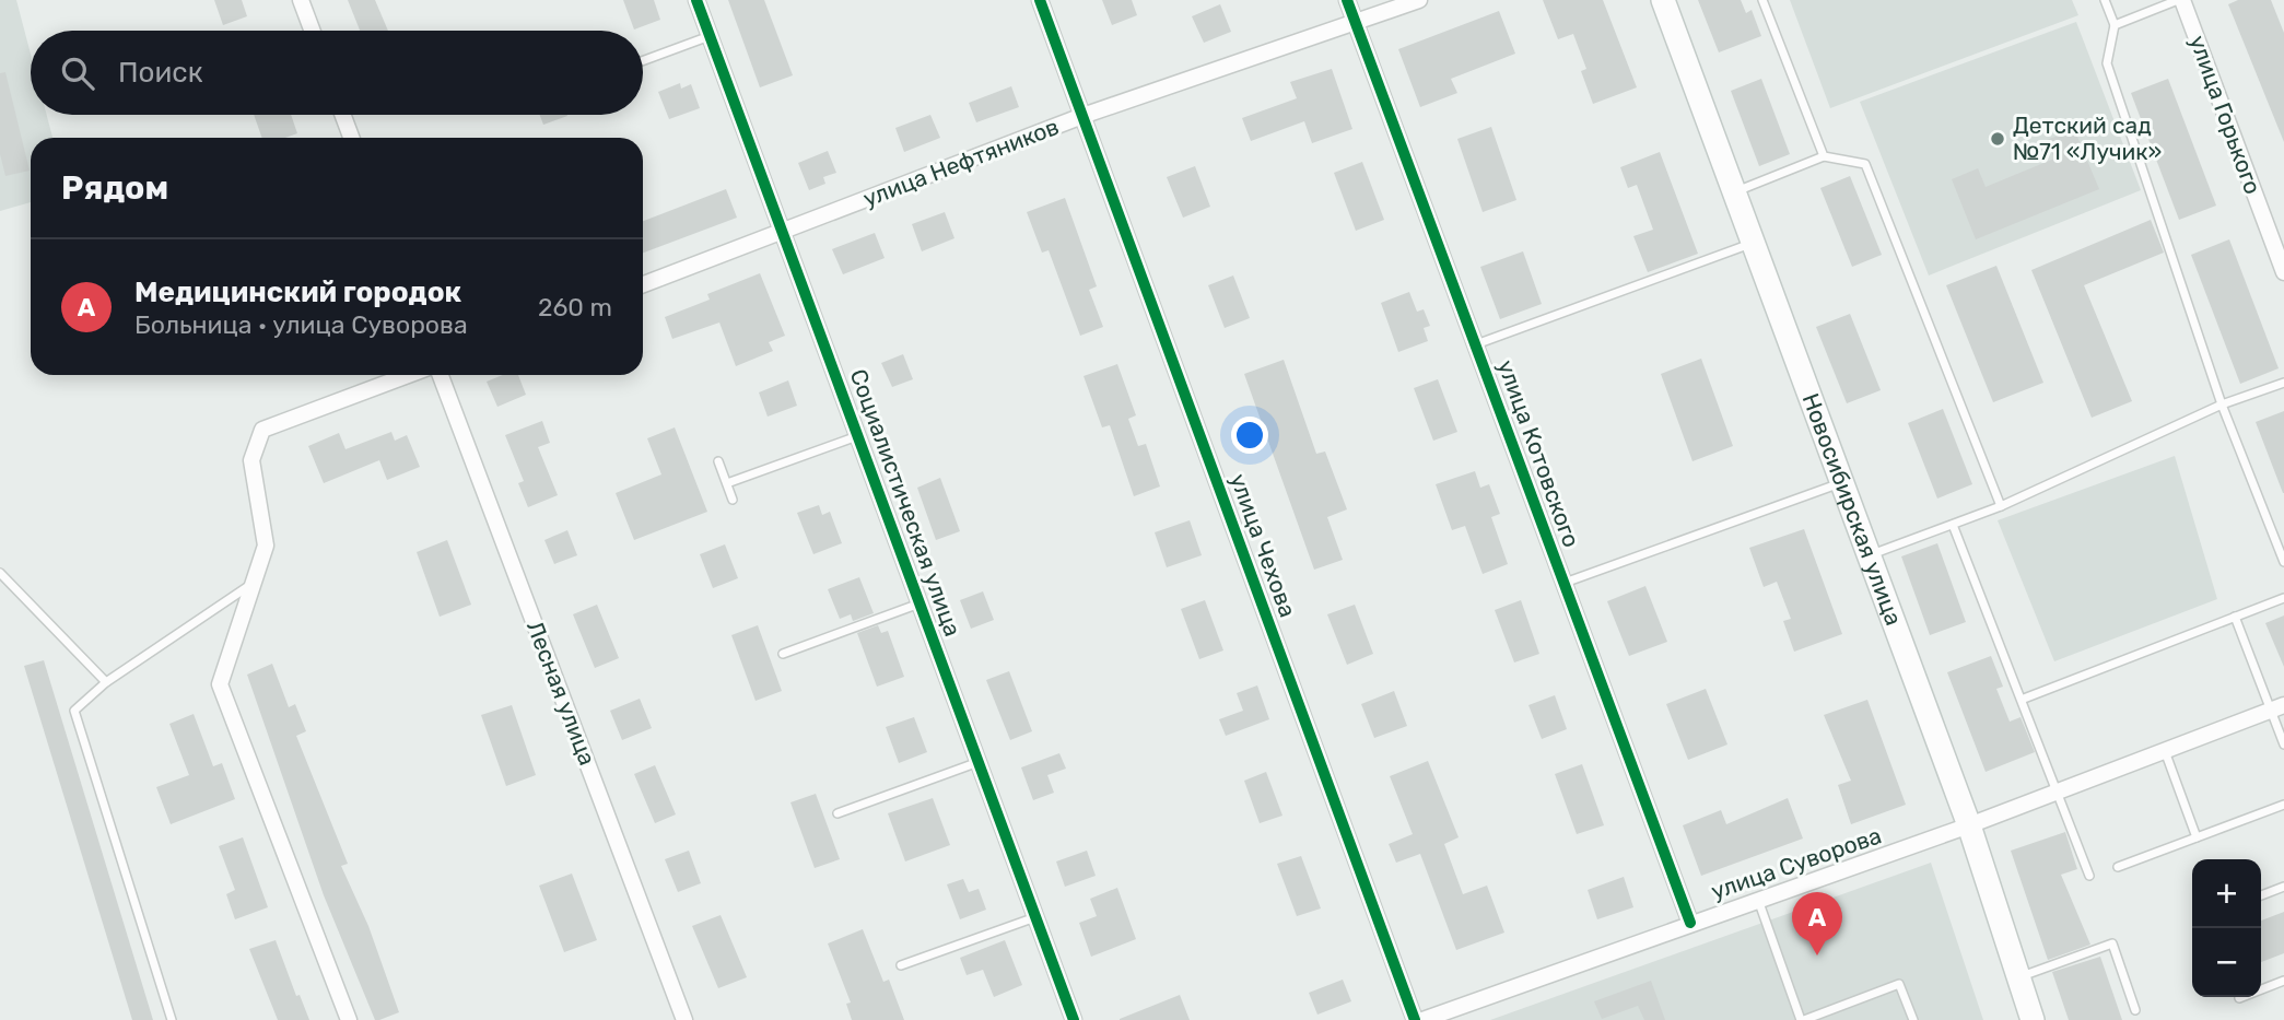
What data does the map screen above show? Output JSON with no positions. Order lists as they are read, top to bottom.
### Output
{
  "streets": {
    "main road": ["Новосибирская улица"],
    "street": [
      "улица Горького",
      "улица Нефтяников",
      "улица Котовского",
      "Социалистическая улица",
      "улица Чехова",
      "Лесная улица",
      "улица Суворова"
    ]
  },
  "crossings": [
    ["улица Нефтяников", "улица Котовского"],
    ["улица Нефтяников", "Социалистическая улица"],
    ["улица Нефтяников", "улица Чехова"],
    ["улица Котовского", "улица Суворова"],
    ["Новосибирская улица", "улица Суворова"]
  ],
  "places": ["Детский сад №71 «Лучик»"],
  "page": {
    "search": "Поиск",
    "heading": "Рядом",
    "list": [
      {
        "mark": "A",
        "name": "Медицинский городок",
        "note": "Больница · улица Суворова",
        "value": "260 m"
      }
    ],
    "map_buttons": ["+", "−"],
    "pins": "A"
  }
}
